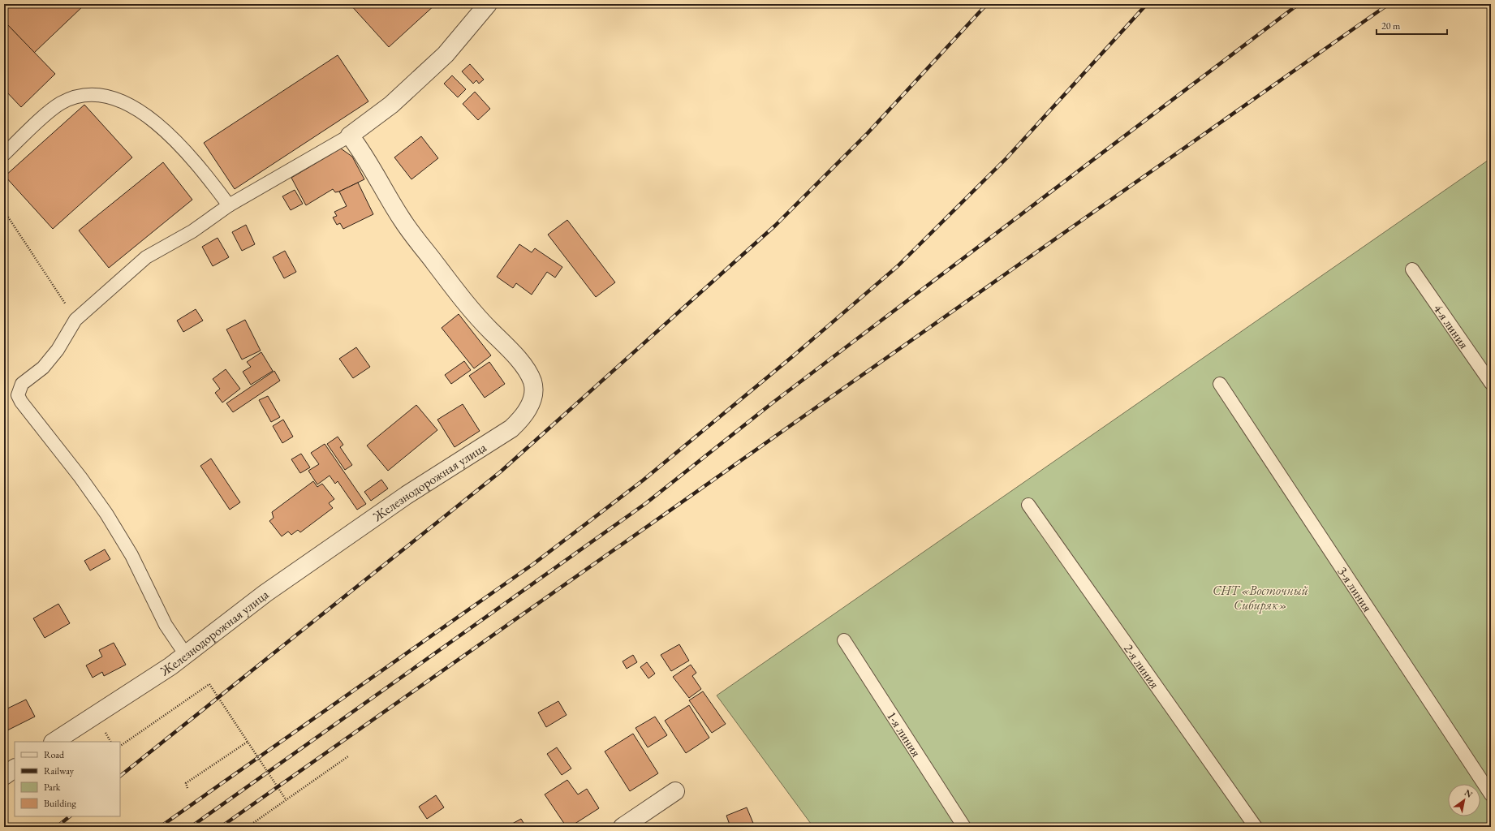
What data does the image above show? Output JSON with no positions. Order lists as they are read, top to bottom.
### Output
{
  "streets": {
    "street": ["Железнодорожная улица"],
    "lane": [
      "4-я линия",
      "3-я линия",
      "2-я линия",
      "1-я линия"
    ]
  },
  "parks": ["СНТ «Восточный Сибиряк»"],
  "legend": [
    "Road",
    "Railway",
    "Park",
    "Building"
  ],
  "scale_bar": "20 m",
  "north": "top right"
}
